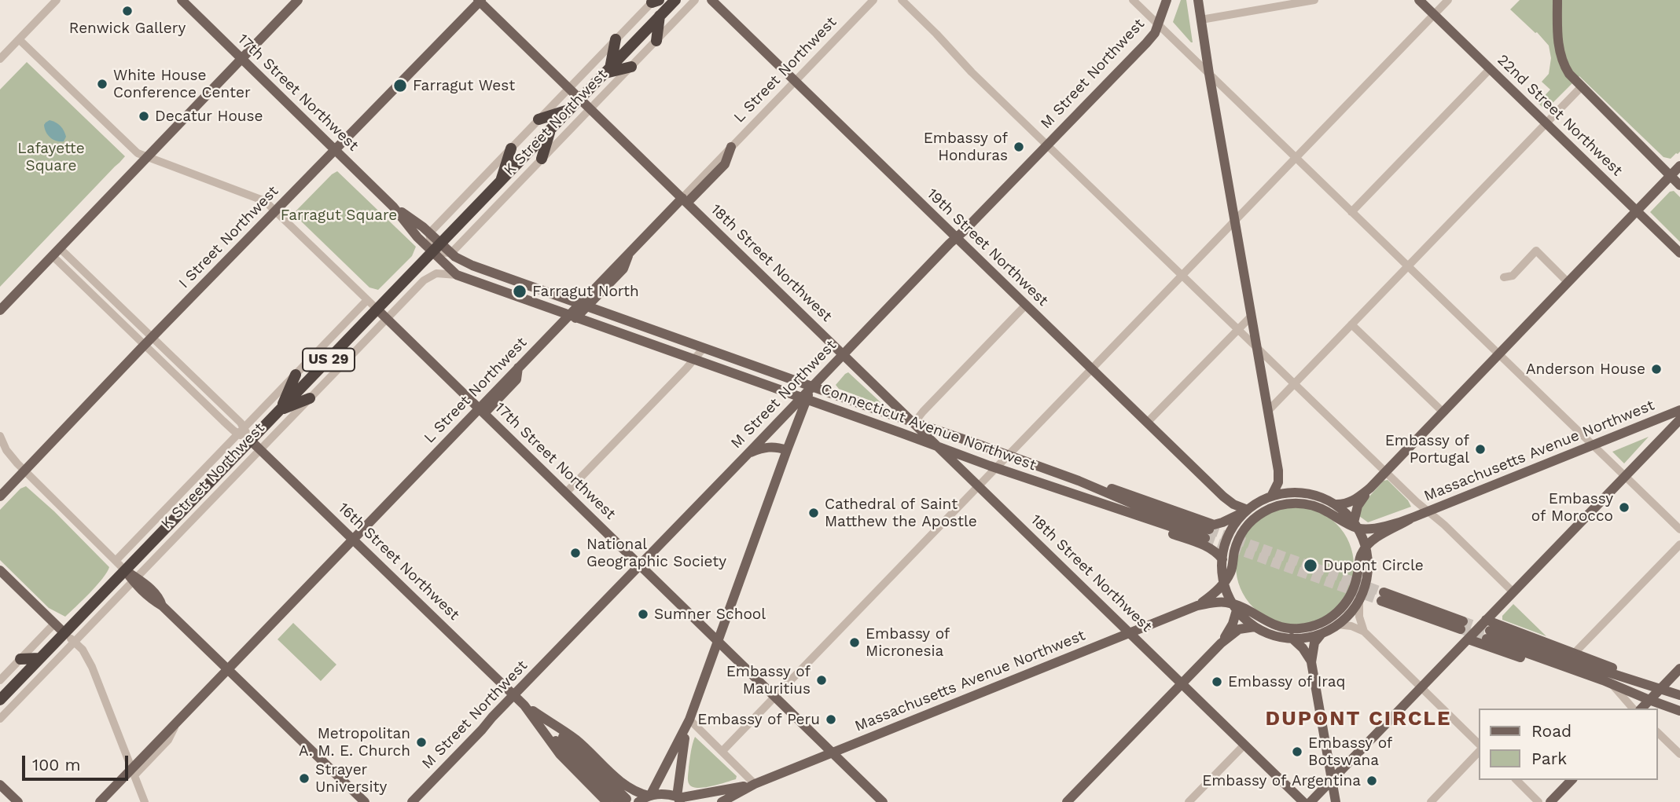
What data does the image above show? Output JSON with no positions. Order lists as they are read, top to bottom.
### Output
{
  "streets": {
    "highway": ["K Street Northwest", "US 29"],
    "main road": [
      "L Street Northwest",
      "M Street Northwest",
      "17th Street Northwest",
      "22nd Street Northwest",
      "I Street Northwest",
      "19th Street Northwest",
      "18th Street Northwest",
      "Connecticut Avenue Northwest",
      "Massachusetts Avenue Northwest",
      "16th Street Northwest"
    ]
  },
  "crossings": [
    ["L Street Northwest", "17th Street Northwest"],
    ["L Street Northwest", "19th Street Northwest"],
    ["L Street Northwest", "18th Street Northwest"],
    ["L Street Northwest", "Connecticut Avenue Northwest"],
    ["L Street Northwest", "16th Street Northwest"],
    ["M Street Northwest", "17th Street Northwest"],
    ["M Street Northwest", "19th Street Northwest"],
    ["M Street Northwest", "18th Street Northwest"],
    ["M Street Northwest", "Connecticut Avenue Northwest"],
    ["M Street Northwest", "16th Street Northwest"],
    ["17th Street Northwest", "K Street Northwest"],
    ["17th Street Northwest", "I Street Northwest"],
    ["17th Street Northwest", "Connecticut Avenue Northwest"],
    ["17th Street Northwest", "Massachusetts Avenue Northwest"],
    ["K Street Northwest", "18th Street Northwest"],
    ["K Street Northwest", "Connecticut Avenue Northwest"],
    ["K Street Northwest", "16th Street Northwest"],
    ["I Street Northwest", "18th Street Northwest"],
    ["I Street Northwest", "16th Street Northwest"],
    ["18th Street Northwest", "Connecticut Avenue Northwest"],
    ["18th Street Northwest", "Massachusetts Avenue Northwest"],
    ["Massachusetts Avenue Northwest", "16th Street Northwest"]
  ],
  "districts": ["DUPONT CIRCLE"],
  "parks": ["Lafayette Square", "Farragut Square"],
  "places": [
    "Renwick Gallery",
    "White House Conference Center",
    "Farragut West",
    "Decatur House",
    "Embassy of Honduras",
    "Farragut North",
    "Anderson House",
    "Embassy of Portugal",
    "Embassy of Morocco",
    "Cathedral of Saint Matthew the Apostle",
    "National Geographic Society",
    "Dupont Circle",
    "Sumner School",
    "Embassy of Micronesia",
    "Embassy of Mauritius",
    "Embassy of Iraq",
    "Embassy of Peru",
    "Metropolitan A. M. E. Church",
    "Embassy of Botswana",
    "Strayer University",
    "Embassy of Argentina"
  ],
  "legend": ["Road", "Park"],
  "scale_bar": "100 m"
}
